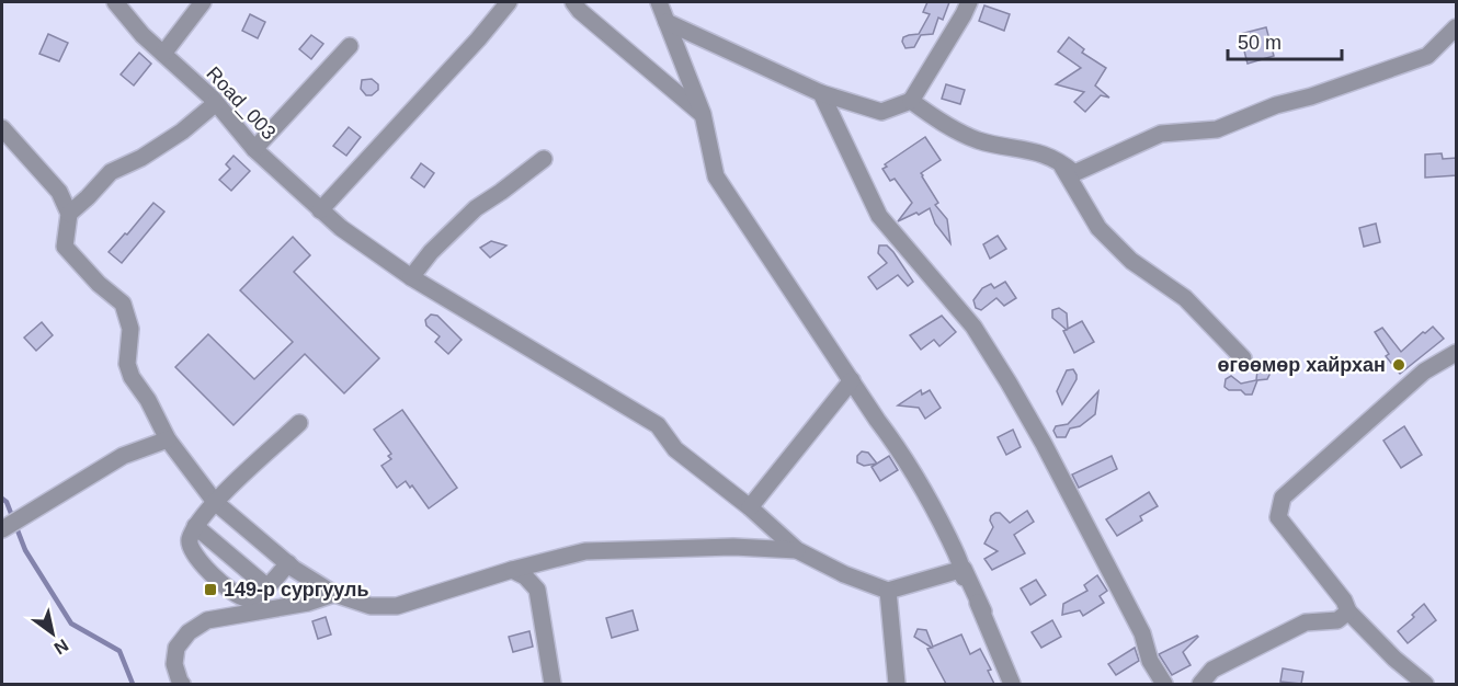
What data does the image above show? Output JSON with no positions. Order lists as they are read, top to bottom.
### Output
{
  "streets": {
    "street": ["Road_003"]
  },
  "places": {
    "other": ["өгөөмөр хайрхан"],
    "transit": ["149-р сургууль"]
  },
  "scale_bar": "50 m",
  "north": "bottom right"
}
